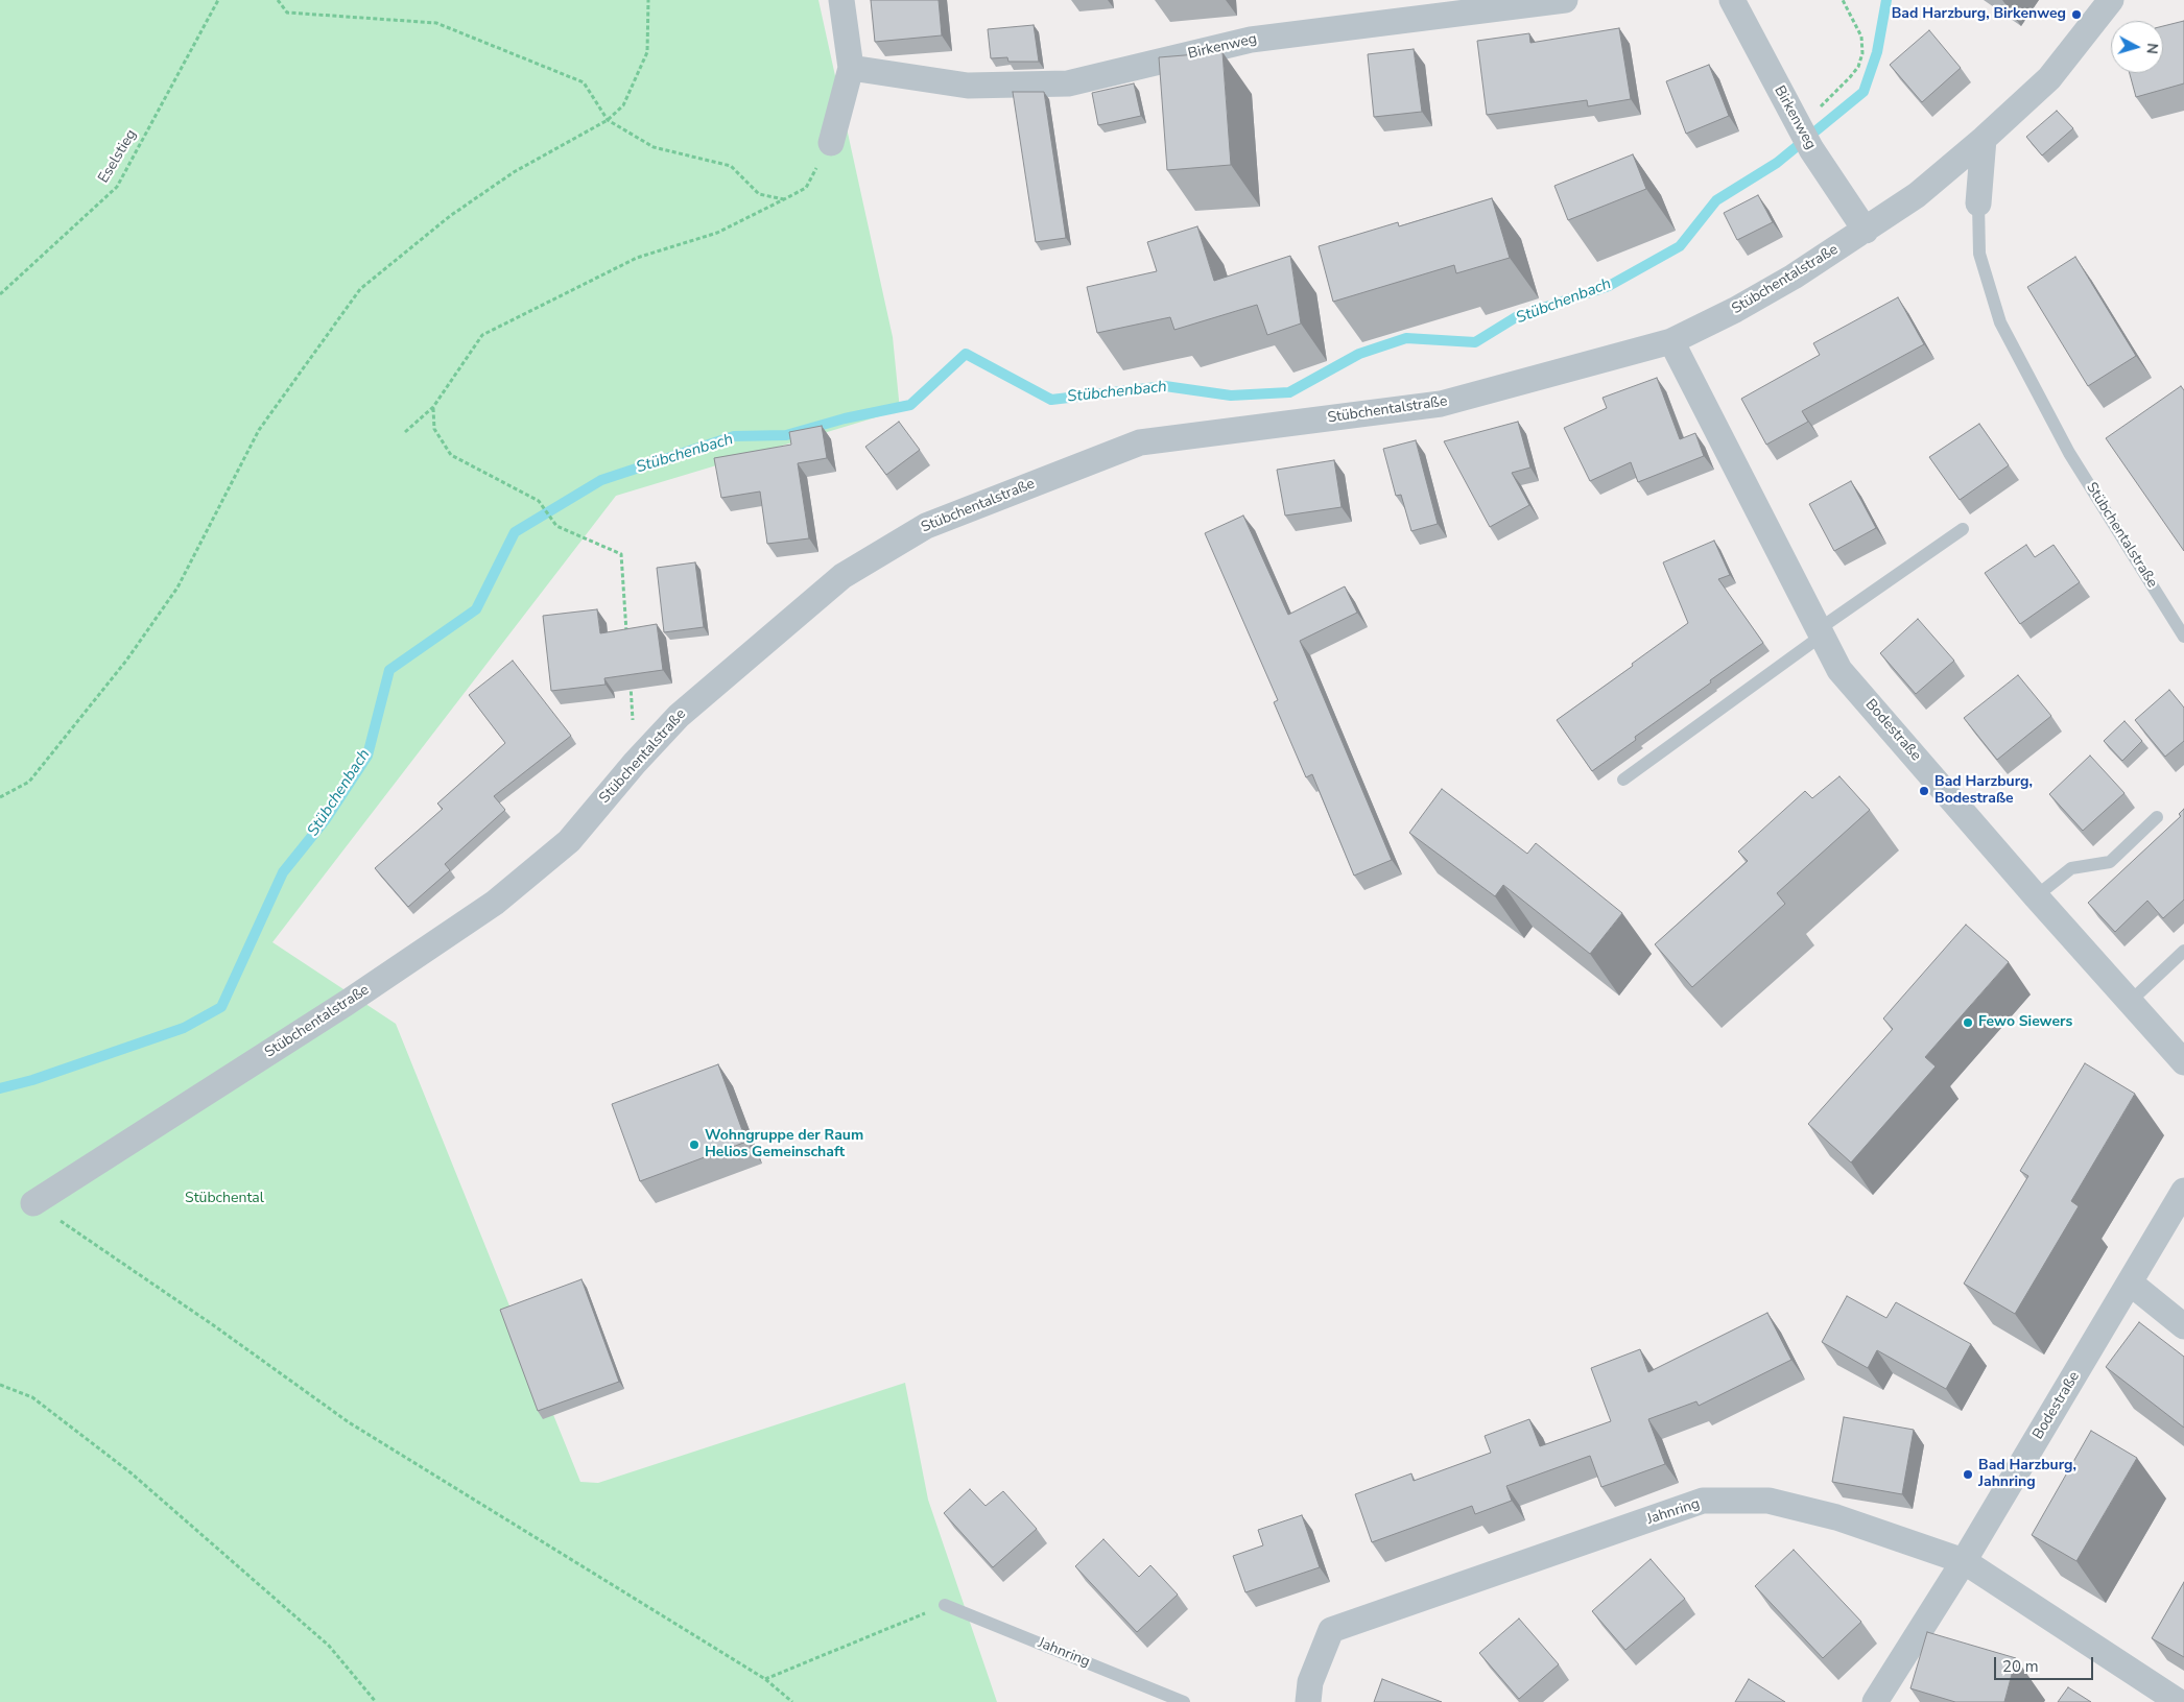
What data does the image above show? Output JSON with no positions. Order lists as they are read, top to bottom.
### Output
{
  "streets": {
    "street": [
      "Birkenweg",
      "Stübchentalstraße",
      "Bodestraße",
      "Jahnring"
    ],
    "path": ["Eselstieg"]
  },
  "crossings": [
    ["Birkenweg", "Stübchentalstraße"],
    ["Stübchentalstraße", "Bodestraße"],
    ["Bodestraße", "Jahnring"]
  ],
  "water": ["Stübchenbach"],
  "parks": ["Stübchental"],
  "places": [
    "Bad Harzburg, Birkenweg",
    "Bad Harzburg, Bodestraße",
    "Fewo Siewers",
    "Wohngruppe der Raum Helios Gemeinschaft",
    "Bad Harzburg, Jahnring"
  ],
  "scale_bar": "20 m",
  "north": "right"
}
